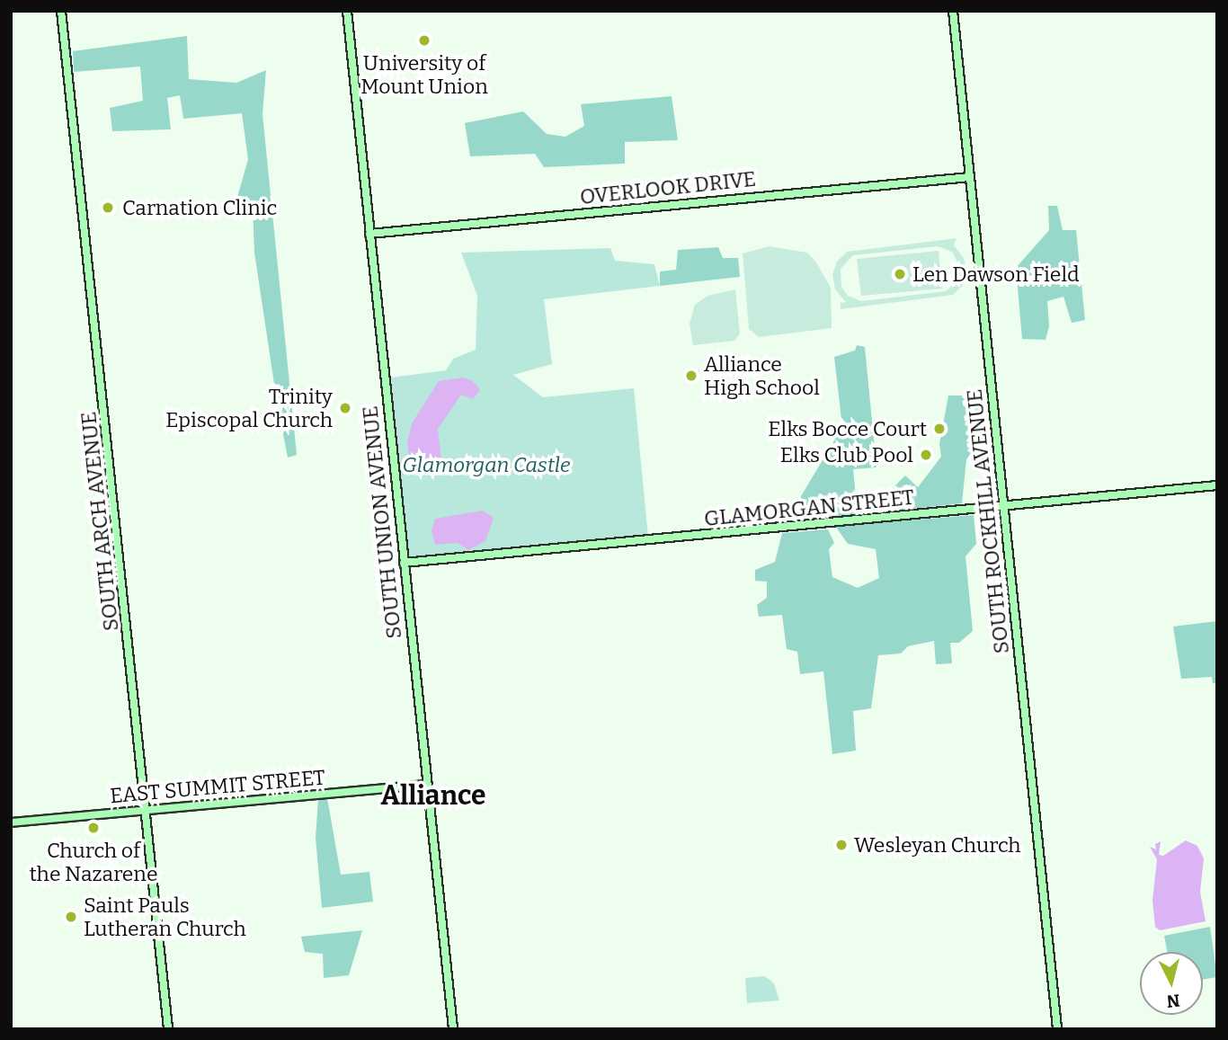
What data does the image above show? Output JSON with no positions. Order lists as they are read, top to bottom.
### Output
{
  "streets": {
    "street": [
      "OVERLOOK DRIVE",
      "GLAMORGAN STREET",
      "SOUTH ARCH AVENUE",
      "SOUTH ROCKHILL AVENUE",
      "SOUTH UNION AVENUE",
      "EAST SUMMIT STREET"
    ]
  },
  "crossings": [
    ["OVERLOOK DRIVE", "SOUTH ROCKHILL AVENUE"],
    ["OVERLOOK DRIVE", "SOUTH UNION AVENUE"],
    ["GLAMORGAN STREET", "SOUTH ROCKHILL AVENUE"],
    ["GLAMORGAN STREET", "SOUTH UNION AVENUE"],
    ["SOUTH ARCH AVENUE", "EAST SUMMIT STREET"],
    ["SOUTH UNION AVENUE", "EAST SUMMIT STREET"]
  ],
  "districts": ["Alliance"],
  "parks": ["Glamorgan Castle"],
  "places": [
    "University of Mount Union",
    "Carnation Clinic",
    "Len Dawson Field",
    "Alliance High School",
    "Trinity Episcopal Church",
    "Elks Bocce Court",
    "Elks Club Pool",
    "Church of the Nazarene",
    "Wesleyan Church",
    "Saint Pauls Lutheran Church"
  ],
  "north": "bottom"
}
